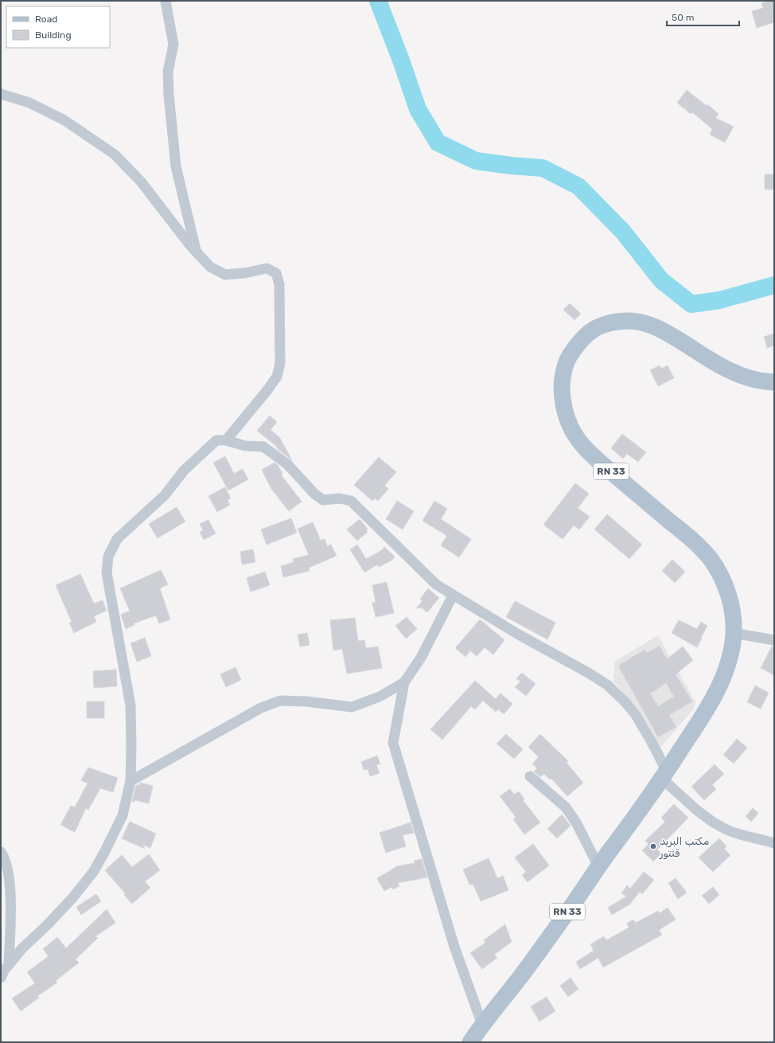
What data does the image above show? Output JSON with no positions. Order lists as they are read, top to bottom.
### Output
{
  "streets": {
    "main road": ["RN 33"]
  },
  "places": ["مكتب البريد قنتور"],
  "legend": ["Road", "Building"],
  "scale_bar": "50 m"
}
